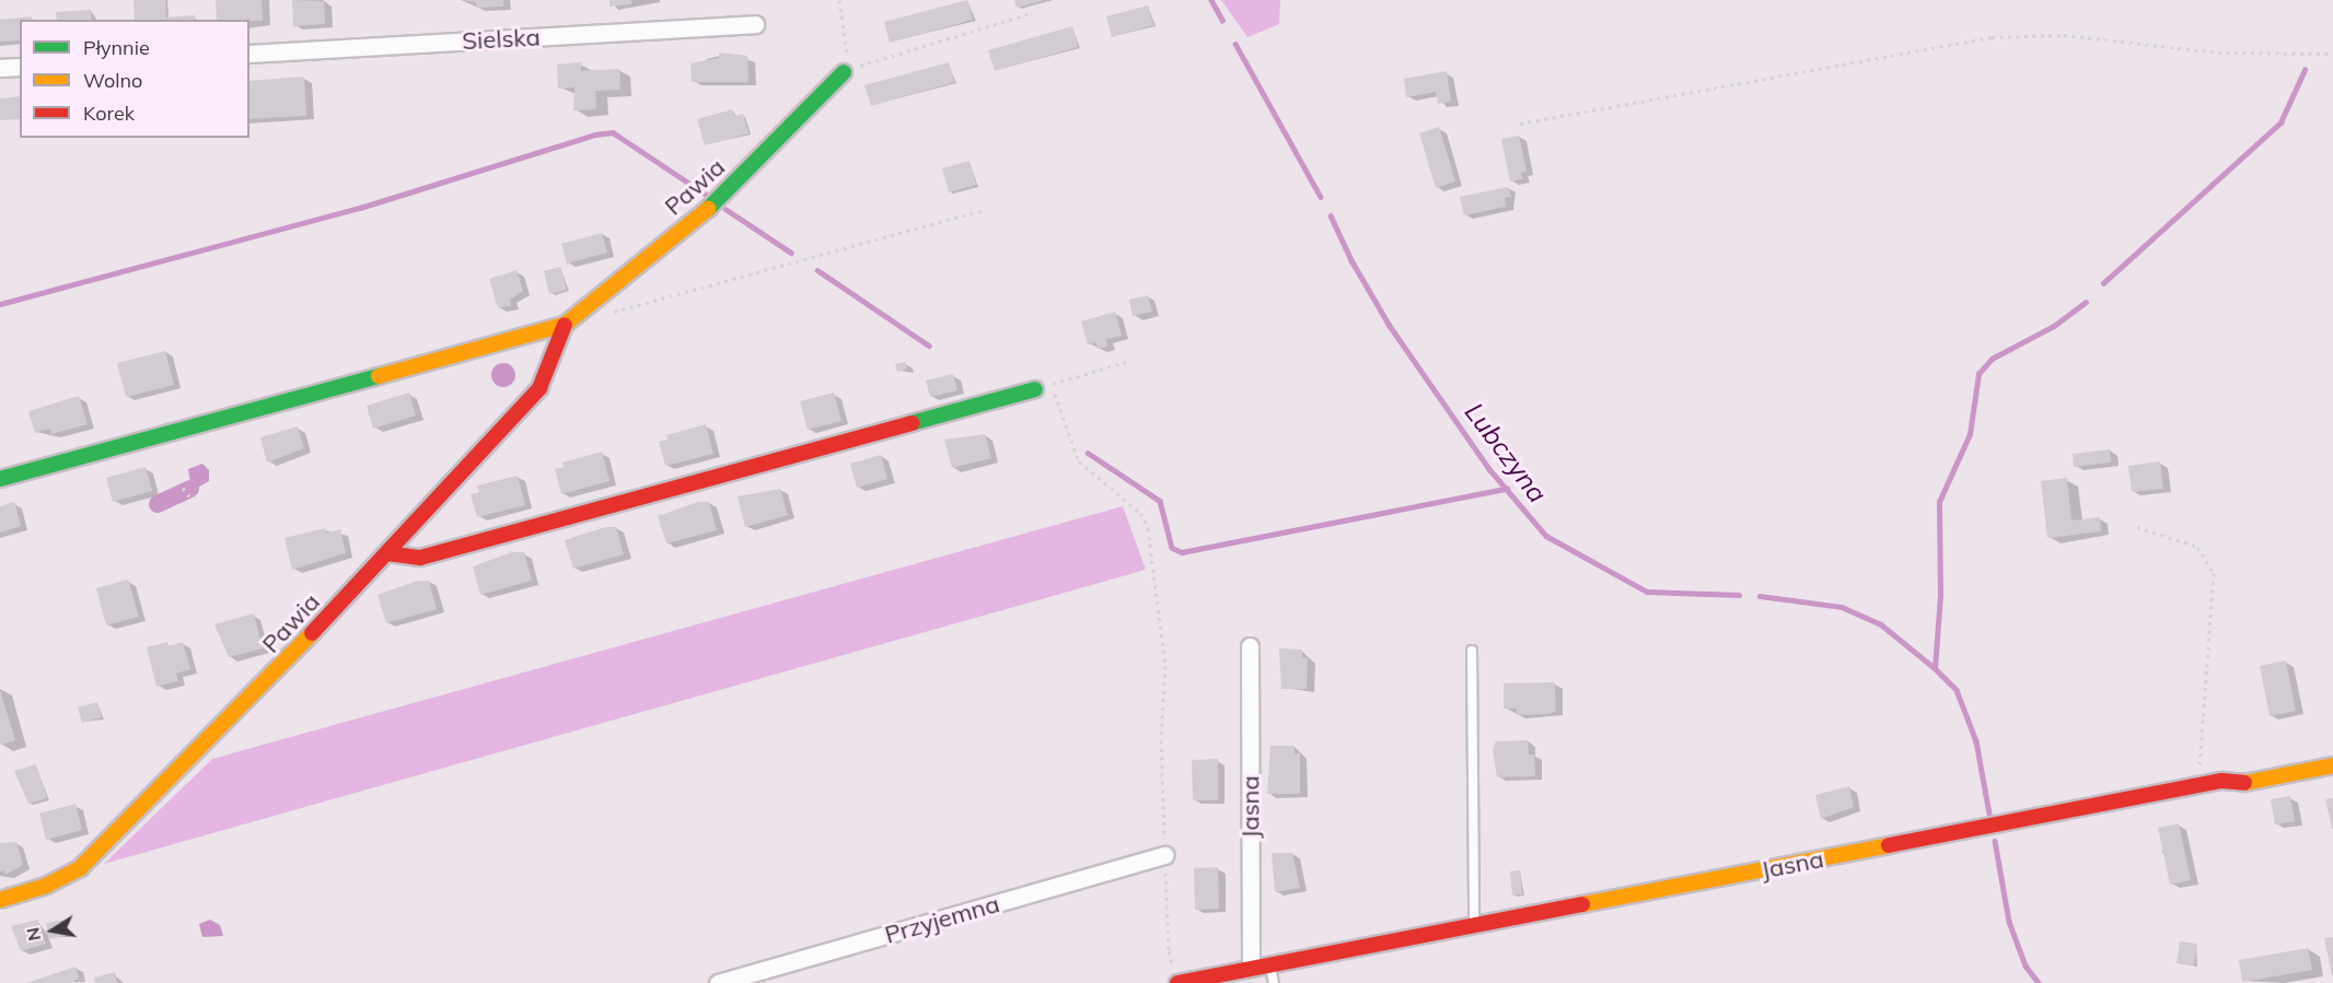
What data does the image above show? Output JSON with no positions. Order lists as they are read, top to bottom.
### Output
{
  "streets": {
    "street": [
      "Sielska",
      "Pawia",
      "Jasna",
      "Przyjemna"
    ]
  },
  "water": ["Lubczyna"],
  "legend": ["Płynnie", "Wolno", "Korek"],
  "north": "left"
}
